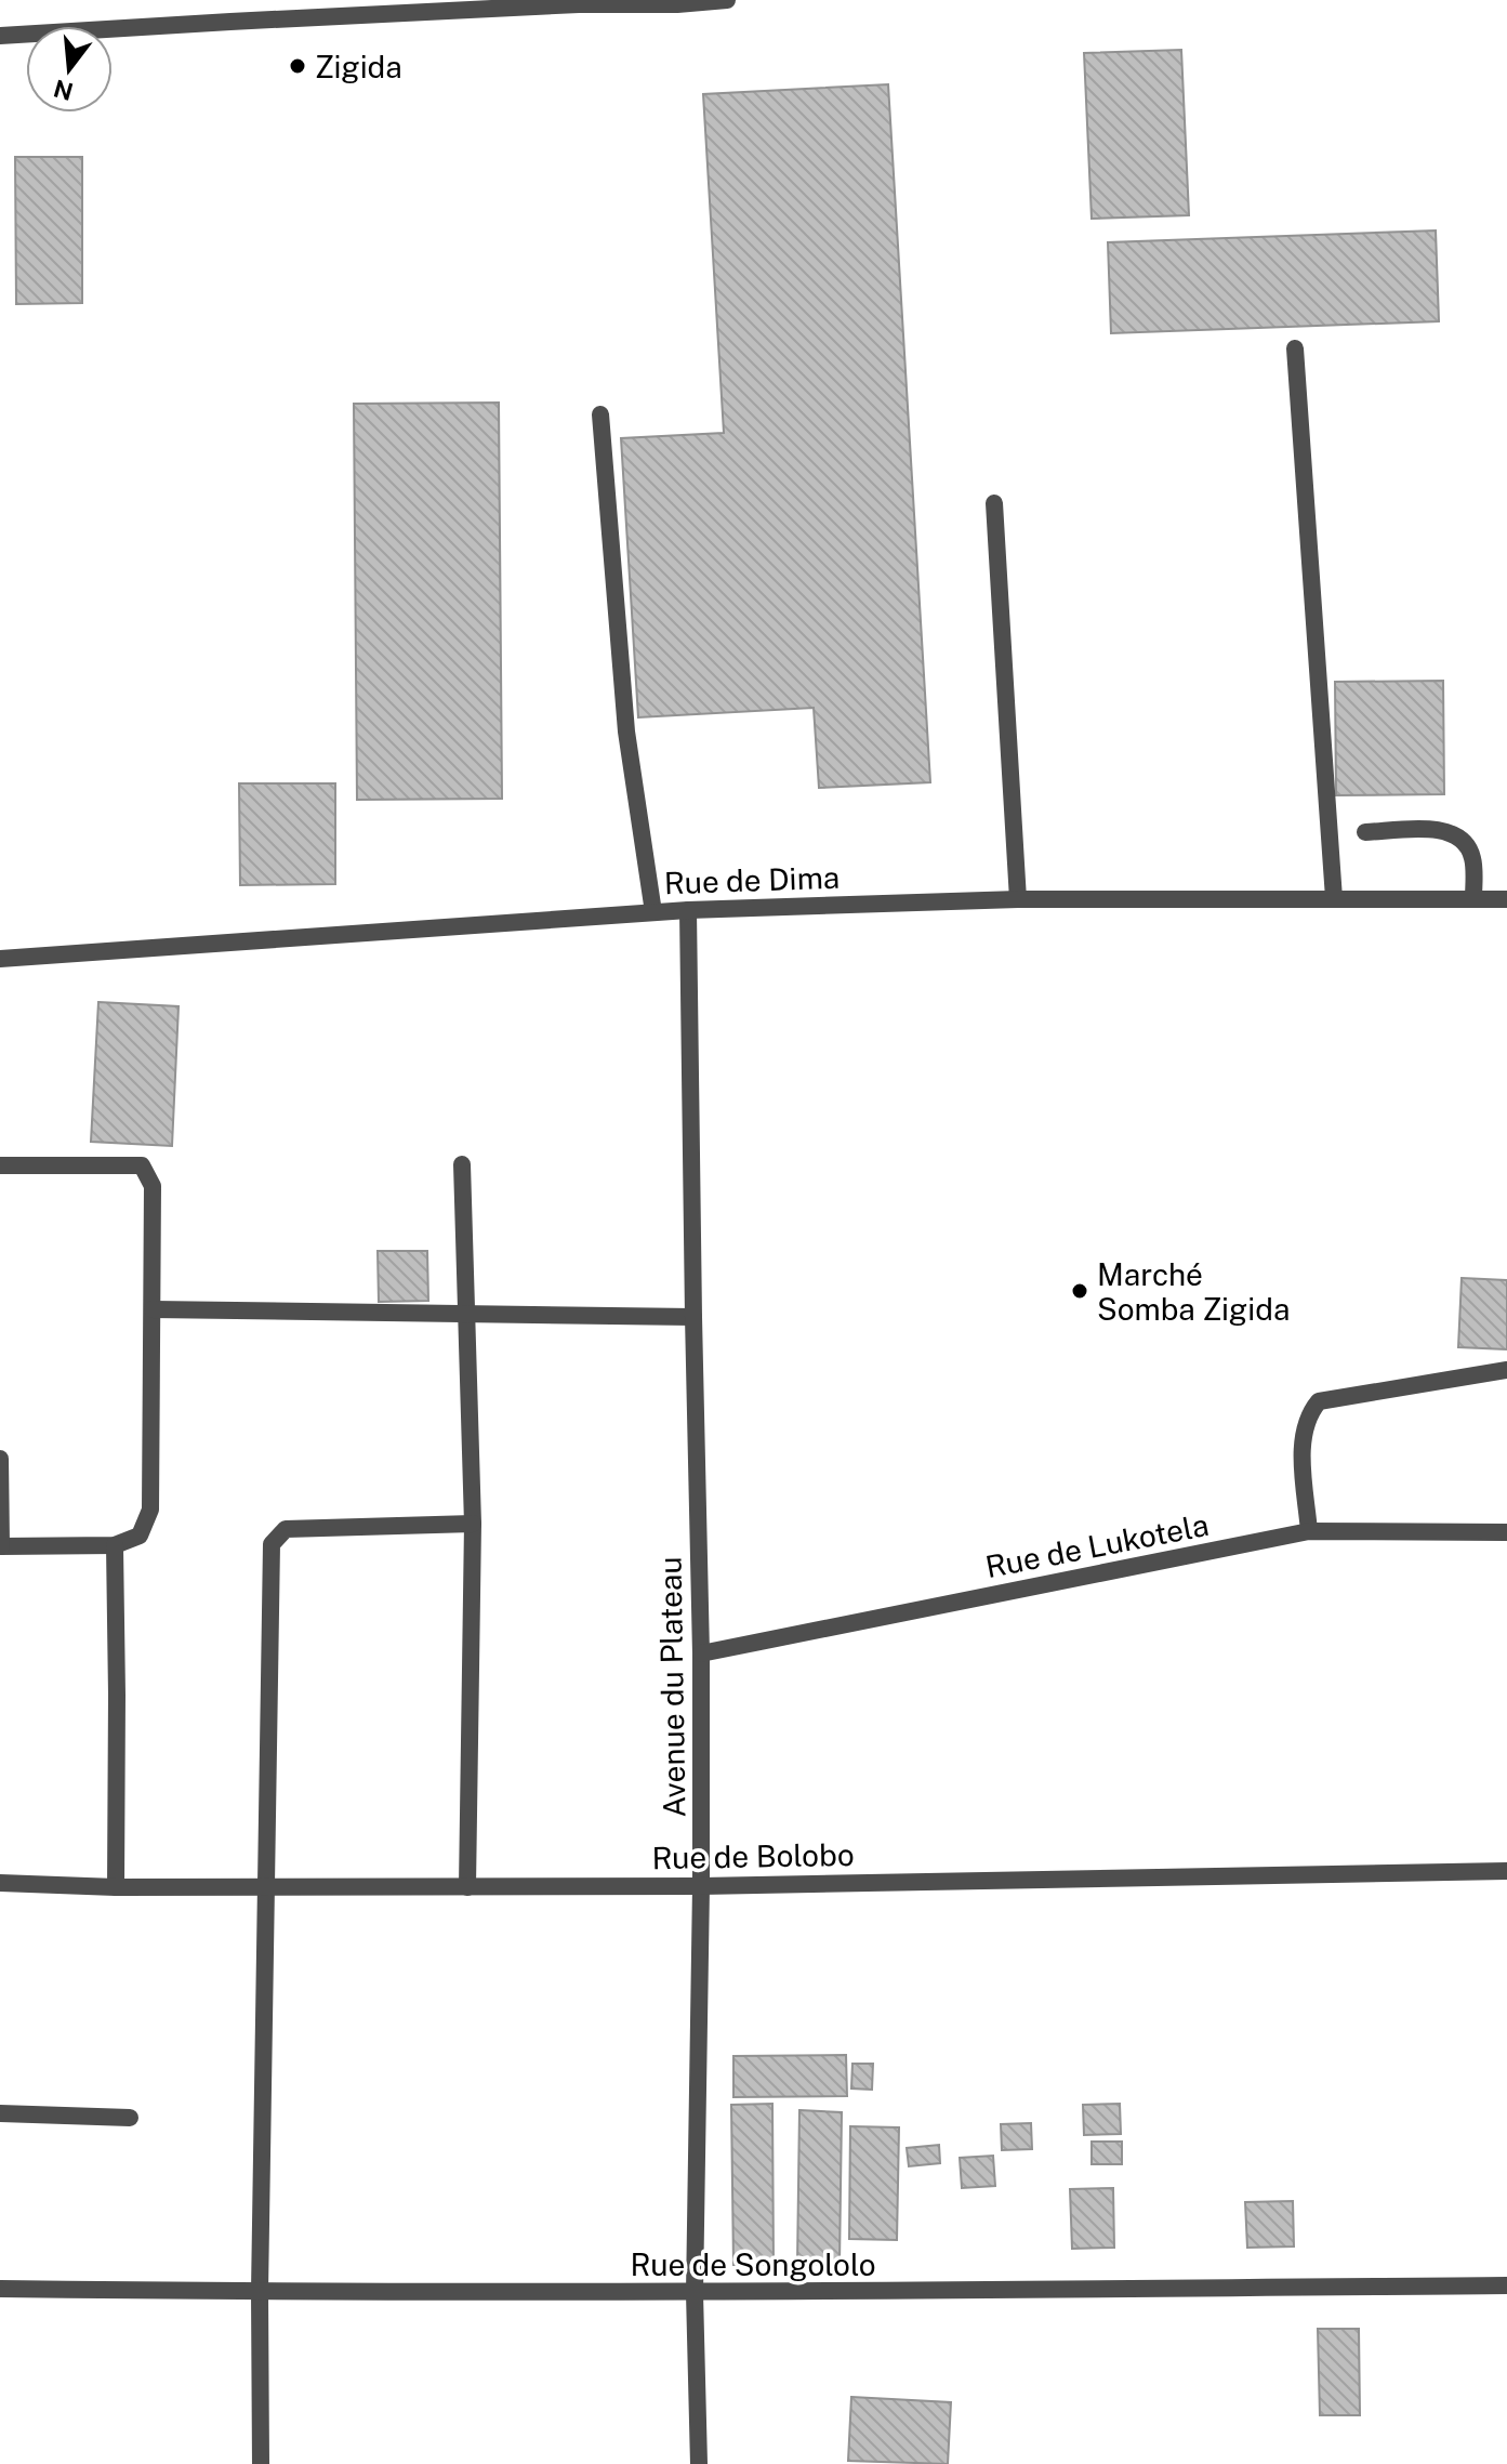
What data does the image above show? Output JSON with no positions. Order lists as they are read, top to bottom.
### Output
{
  "streets": {
    "street": [
      "Rue de Dima",
      "Rue de Lukotela",
      "Avenue du Plateau",
      "Rue de Bolobo",
      "Rue de Songololo"
    ]
  },
  "crossings": [
    ["Rue de Dima", "Avenue du Plateau"],
    ["Rue de Lukotela", "Avenue du Plateau"],
    ["Avenue du Plateau", "Rue de Bolobo"],
    ["Avenue du Plateau", "Rue de Songololo"]
  ],
  "places": ["Zigida", "Marché Somba Zigida"],
  "north": "bottom"
}
